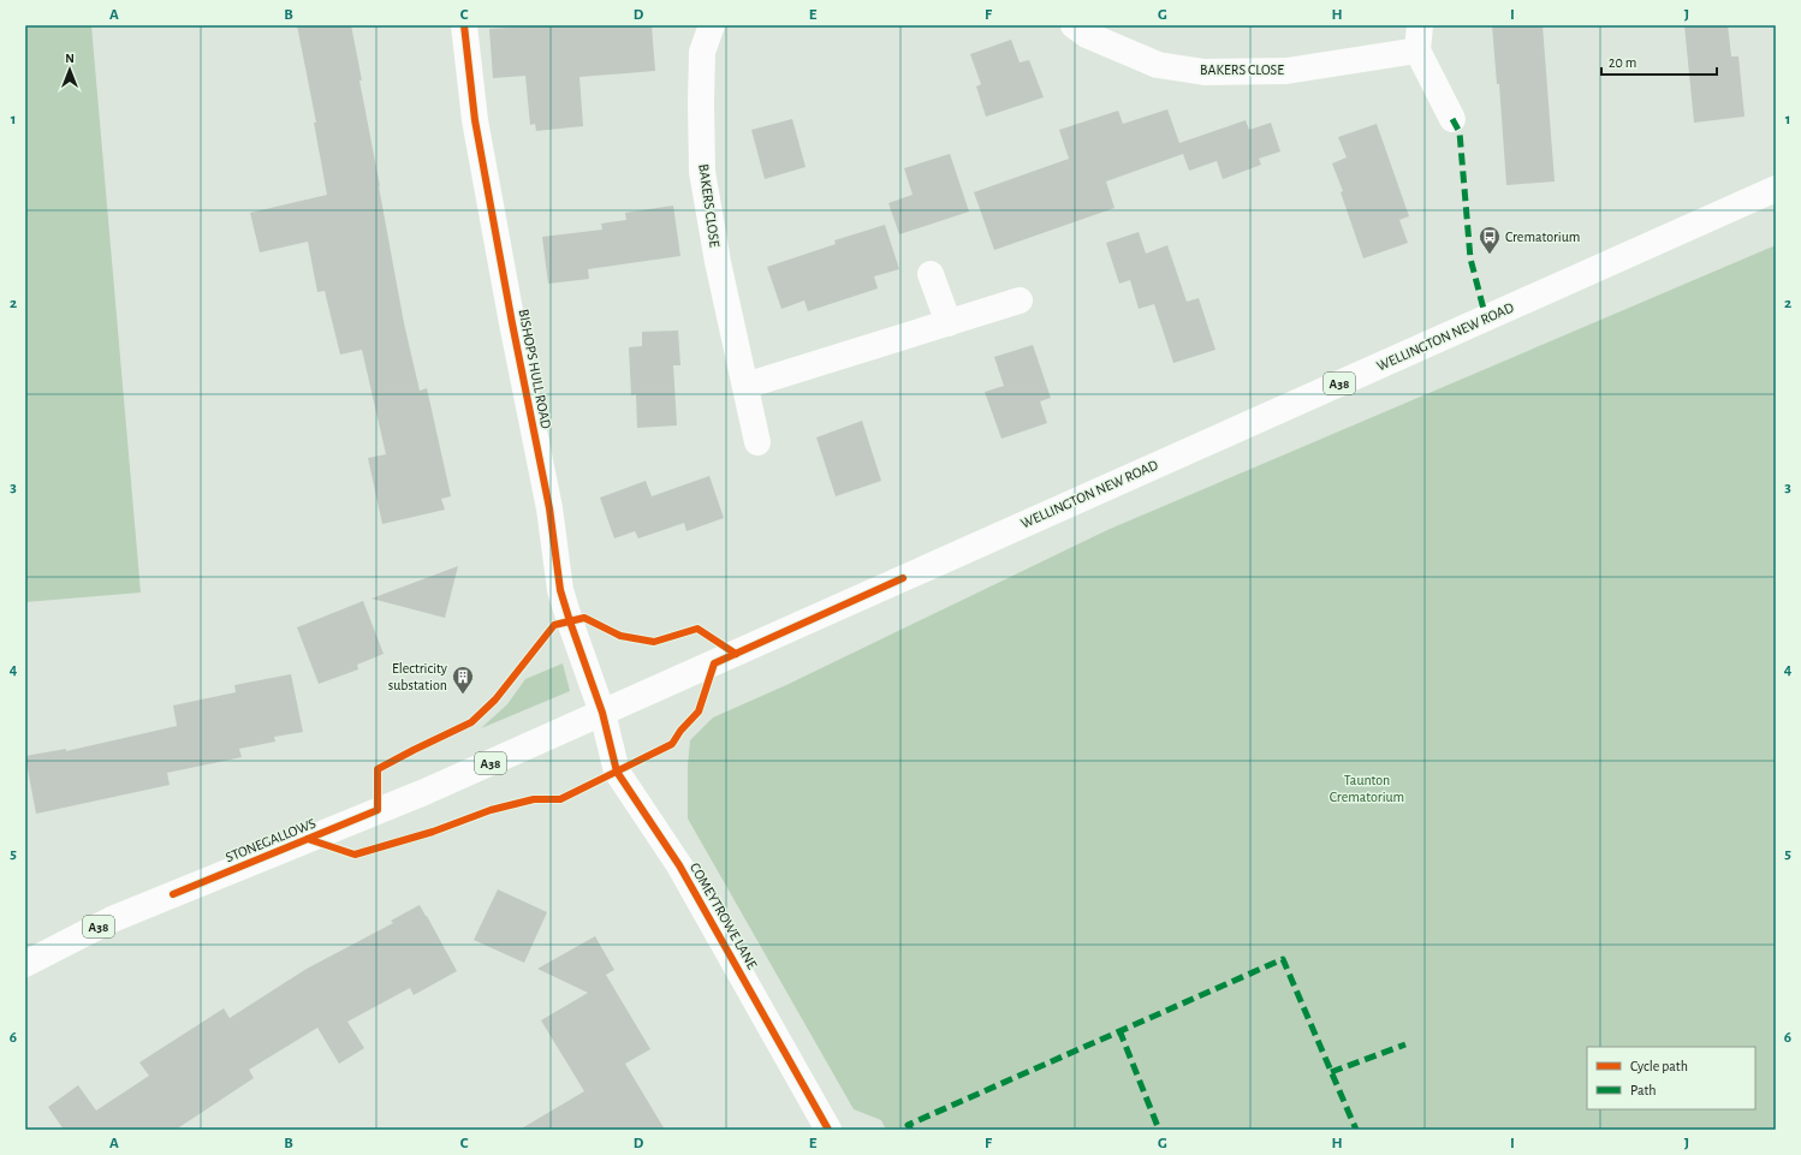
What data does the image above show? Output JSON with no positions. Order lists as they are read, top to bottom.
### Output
{
  "streets": {
    "street": [
      "BAKERS CLOSE",
      "WELLINGTON NEW ROAD",
      "BISHOPS HULL ROAD",
      "A38",
      "STONEGALLOWS",
      "COMEYTROWE LANE"
    ]
  },
  "crossings": [
    ["WELLINGTON NEW ROAD", "BISHOPS HULL ROAD"],
    ["WELLINGTON NEW ROAD", "STONEGALLOWS"],
    ["WELLINGTON NEW ROAD", "COMEYTROWE LANE"],
    ["BISHOPS HULL ROAD", "STONEGALLOWS"],
    ["BISHOPS HULL ROAD", "COMEYTROWE LANE"],
    ["STONEGALLOWS", "COMEYTROWE LANE"]
  ],
  "parks": ["Taunton Crematorium"],
  "places": {
    "bus stop": ["Crematorium"],
    "building": ["Electricity substation"]
  },
  "legend": ["Cycle path", "Path"],
  "scale_bar": "20 m",
  "north": "top",
  "grid": {
    "columns": [
      "A",
      "B",
      "C",
      "D",
      "E",
      "F",
      "G",
      "H",
      "I",
      "J"
    ],
    "rows": [
      "1",
      "2",
      "3",
      "4",
      "5",
      "6"
    ]
  }
}
